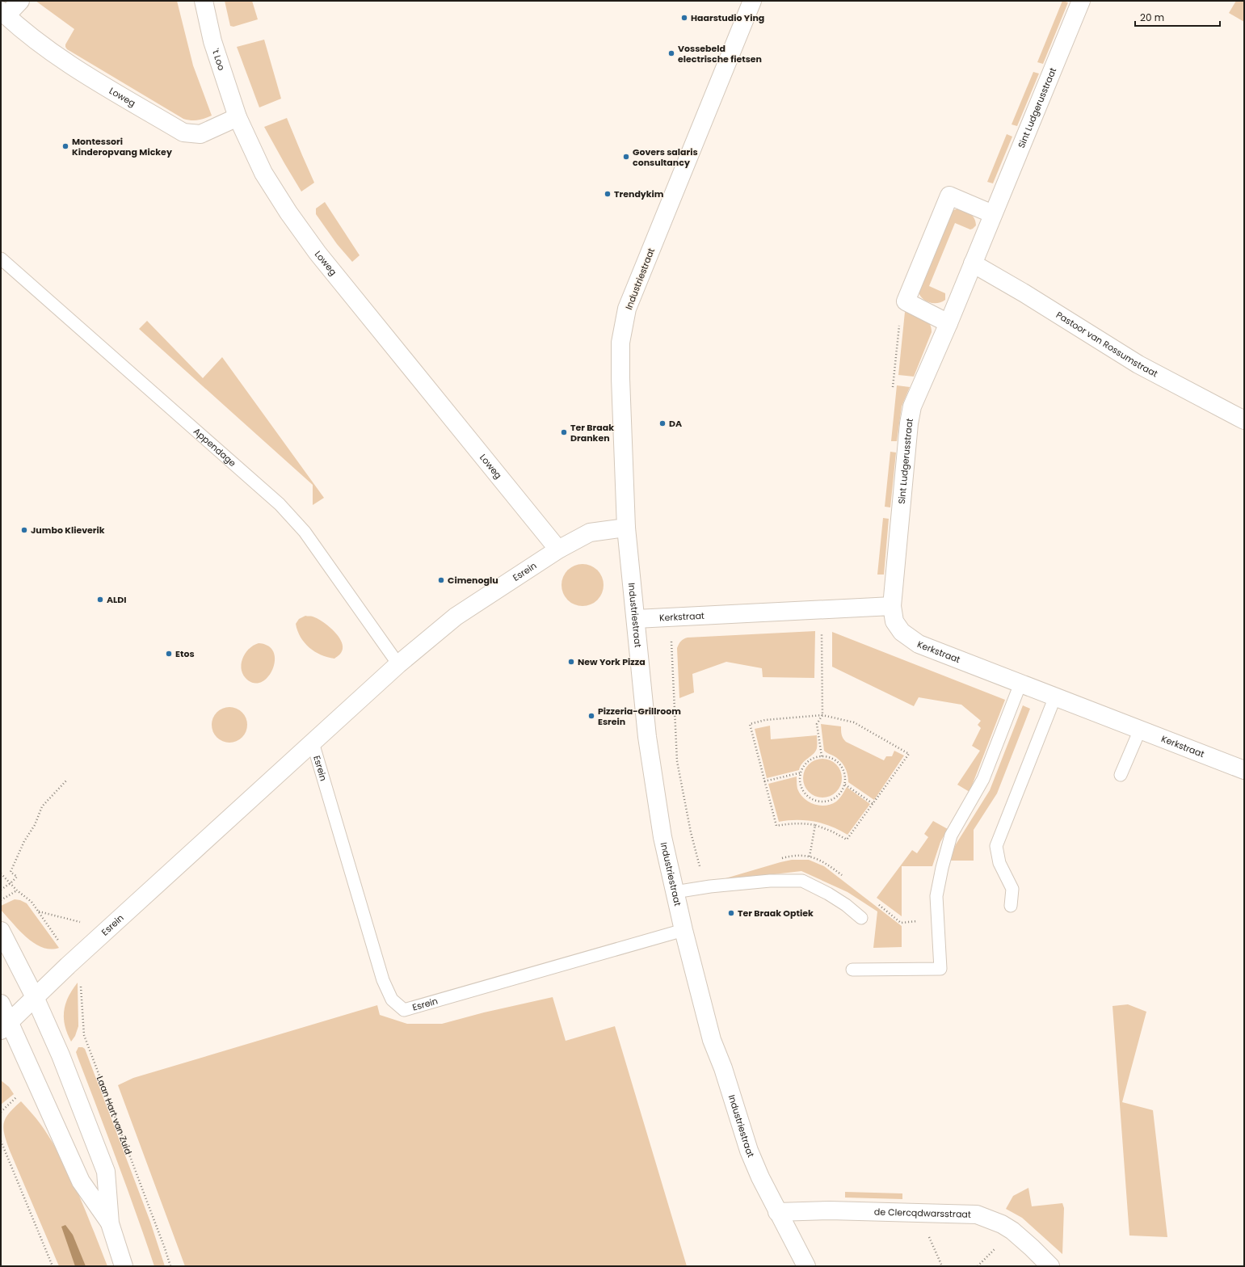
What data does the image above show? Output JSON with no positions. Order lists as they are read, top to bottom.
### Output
{
  "streets": {
    "street": [
      "'t Loo",
      "Loweg",
      "Sint Ludgerusstraat",
      "Industriestraat",
      "Pastoor van Rossumstraat",
      "Esrein",
      "Kerkstraat",
      "de Clercqdwarsstraat"
    ],
    "lane": ["Appendage"],
    "path": ["Laan Hart van Zuid"]
  },
  "crossings": [
    ["'t Loo", "Loweg"],
    ["Loweg", "Esrein"],
    ["Sint Ludgerusstraat", "Pastoor van Rossumstraat"],
    ["Sint Ludgerusstraat", "Kerkstraat"],
    ["Industriestraat", "Esrein"],
    ["Industriestraat", "Kerkstraat"],
    ["Industriestraat", "de Clercqdwarsstraat"],
    ["Appendage", "Esrein"],
    ["Esrein", "Laan Hart van Zuid"]
  ],
  "places": [
    "Haarstudio Ying",
    "Vossebeld electrische fietsen",
    "Montessori Kinderopvang Mickey",
    "Govers salaris consultancy",
    "Trendykim",
    "DA",
    "Ter Braak Dranken",
    "Jumbo Klieverik",
    "Cimenoglu",
    "ALDI",
    "Etos",
    "New York Pizza",
    "Pizzeria-Grillroom Esrein",
    "Ter Braak Optiek"
  ],
  "scale_bar": "20 m"
}
